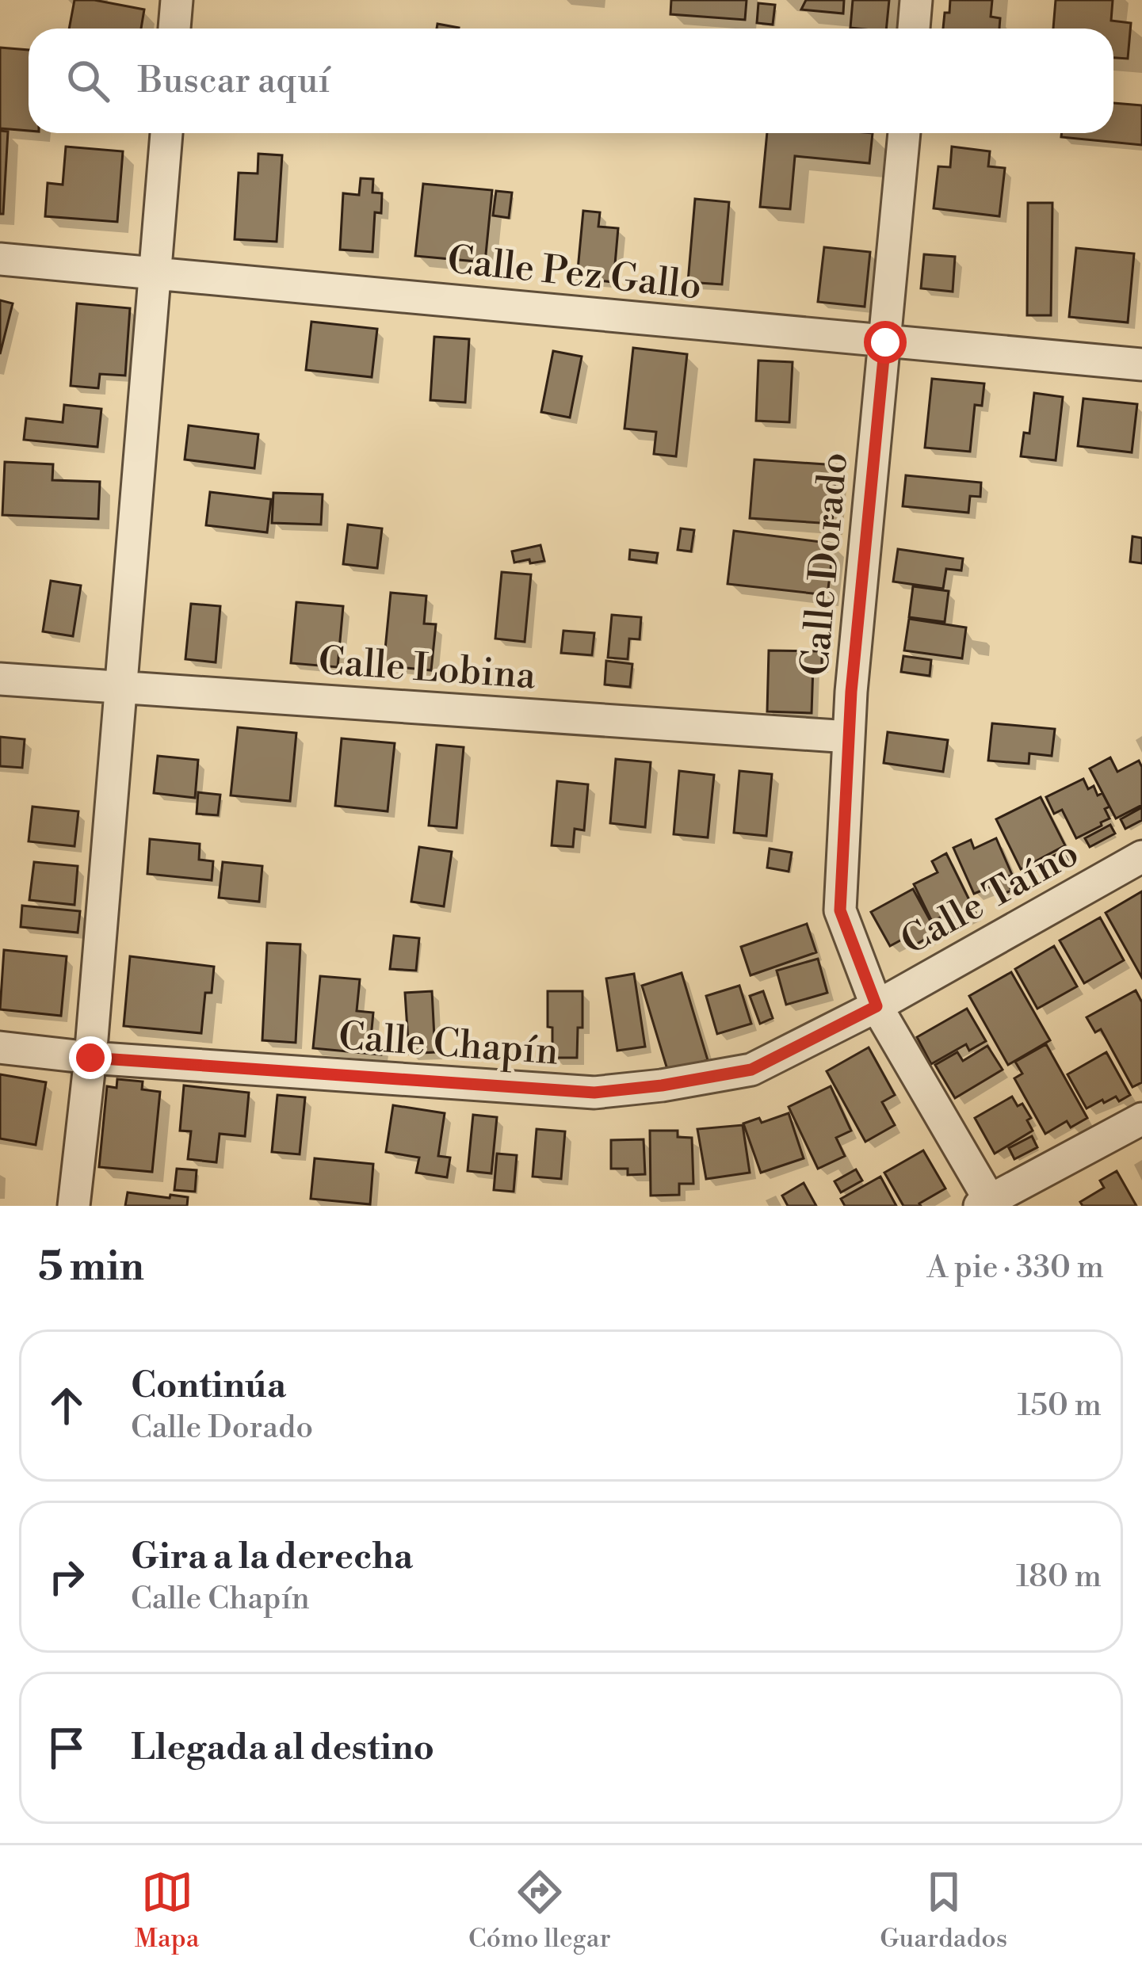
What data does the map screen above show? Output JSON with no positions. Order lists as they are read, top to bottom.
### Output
{
  "streets": {
    "street": [
      "Calle Pez Gallo",
      "Calle Dorado",
      "Calle Lobina",
      "Calle Taíno",
      "Calle Chapín"
    ]
  },
  "crossings": [
    ["Calle Pez Gallo", "Calle Dorado"],
    ["Calle Dorado", "Calle Lobina"],
    ["Calle Dorado", "Calle Taíno"],
    ["Calle Dorado", "Calle Chapín"],
    ["Calle Taíno", "Calle Chapín"]
  ],
  "page": {
    "search": "Buscar aquí",
    "heading": ["5 min", "A pie · 330 m"],
    "list": [
      ["Continúa", "Calle Dorado", "150 m"],
      ["Gira a la derecha", "Calle Chapín", "180 m"],
      "Llegada al destino"
    ],
    "nav": ["Mapa", "Cómo llegar", "Guardados"]
  }
}
